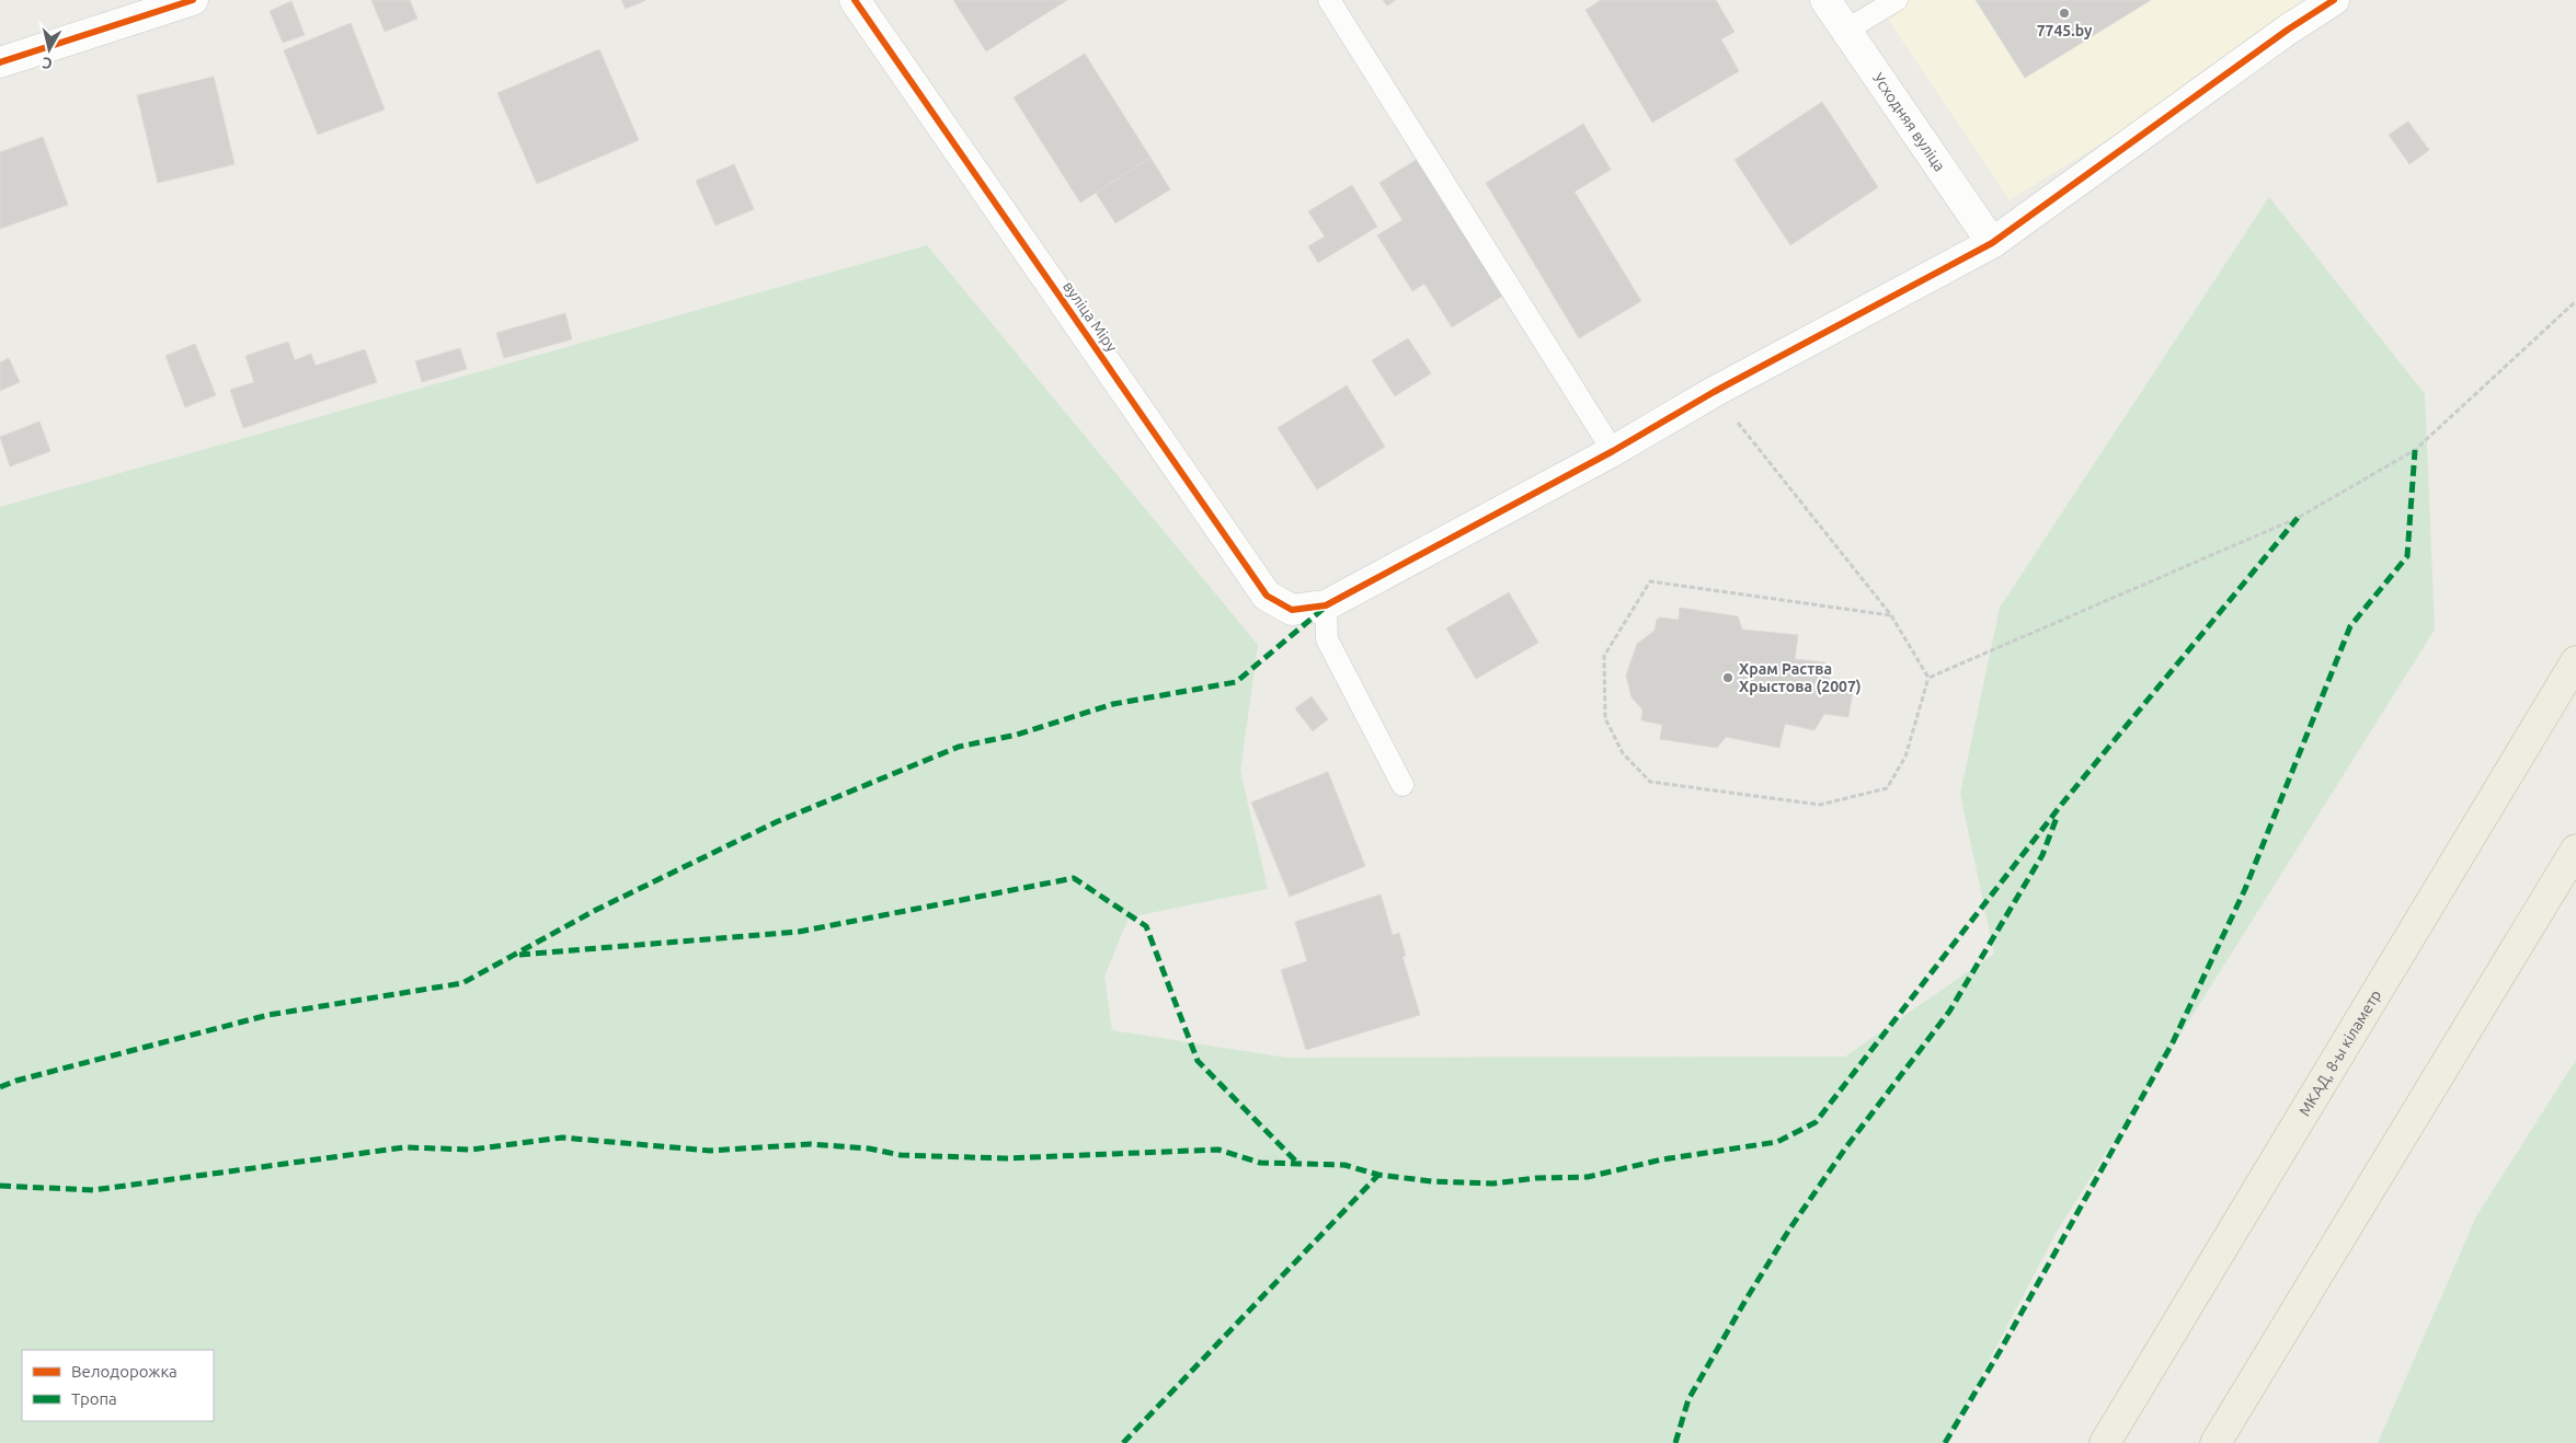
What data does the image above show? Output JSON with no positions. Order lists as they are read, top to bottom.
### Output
{
  "streets": {
    "highway": ["МКАД, 8-ы кіламетр"],
    "street": ["Усходняя вуліца", "вуліца Міру"]
  },
  "places": ["7745.by", "Храм Раства Хрыстова (2007)"],
  "legend": ["Велодорожка", "Тропа"],
  "north": "bottom"
}
